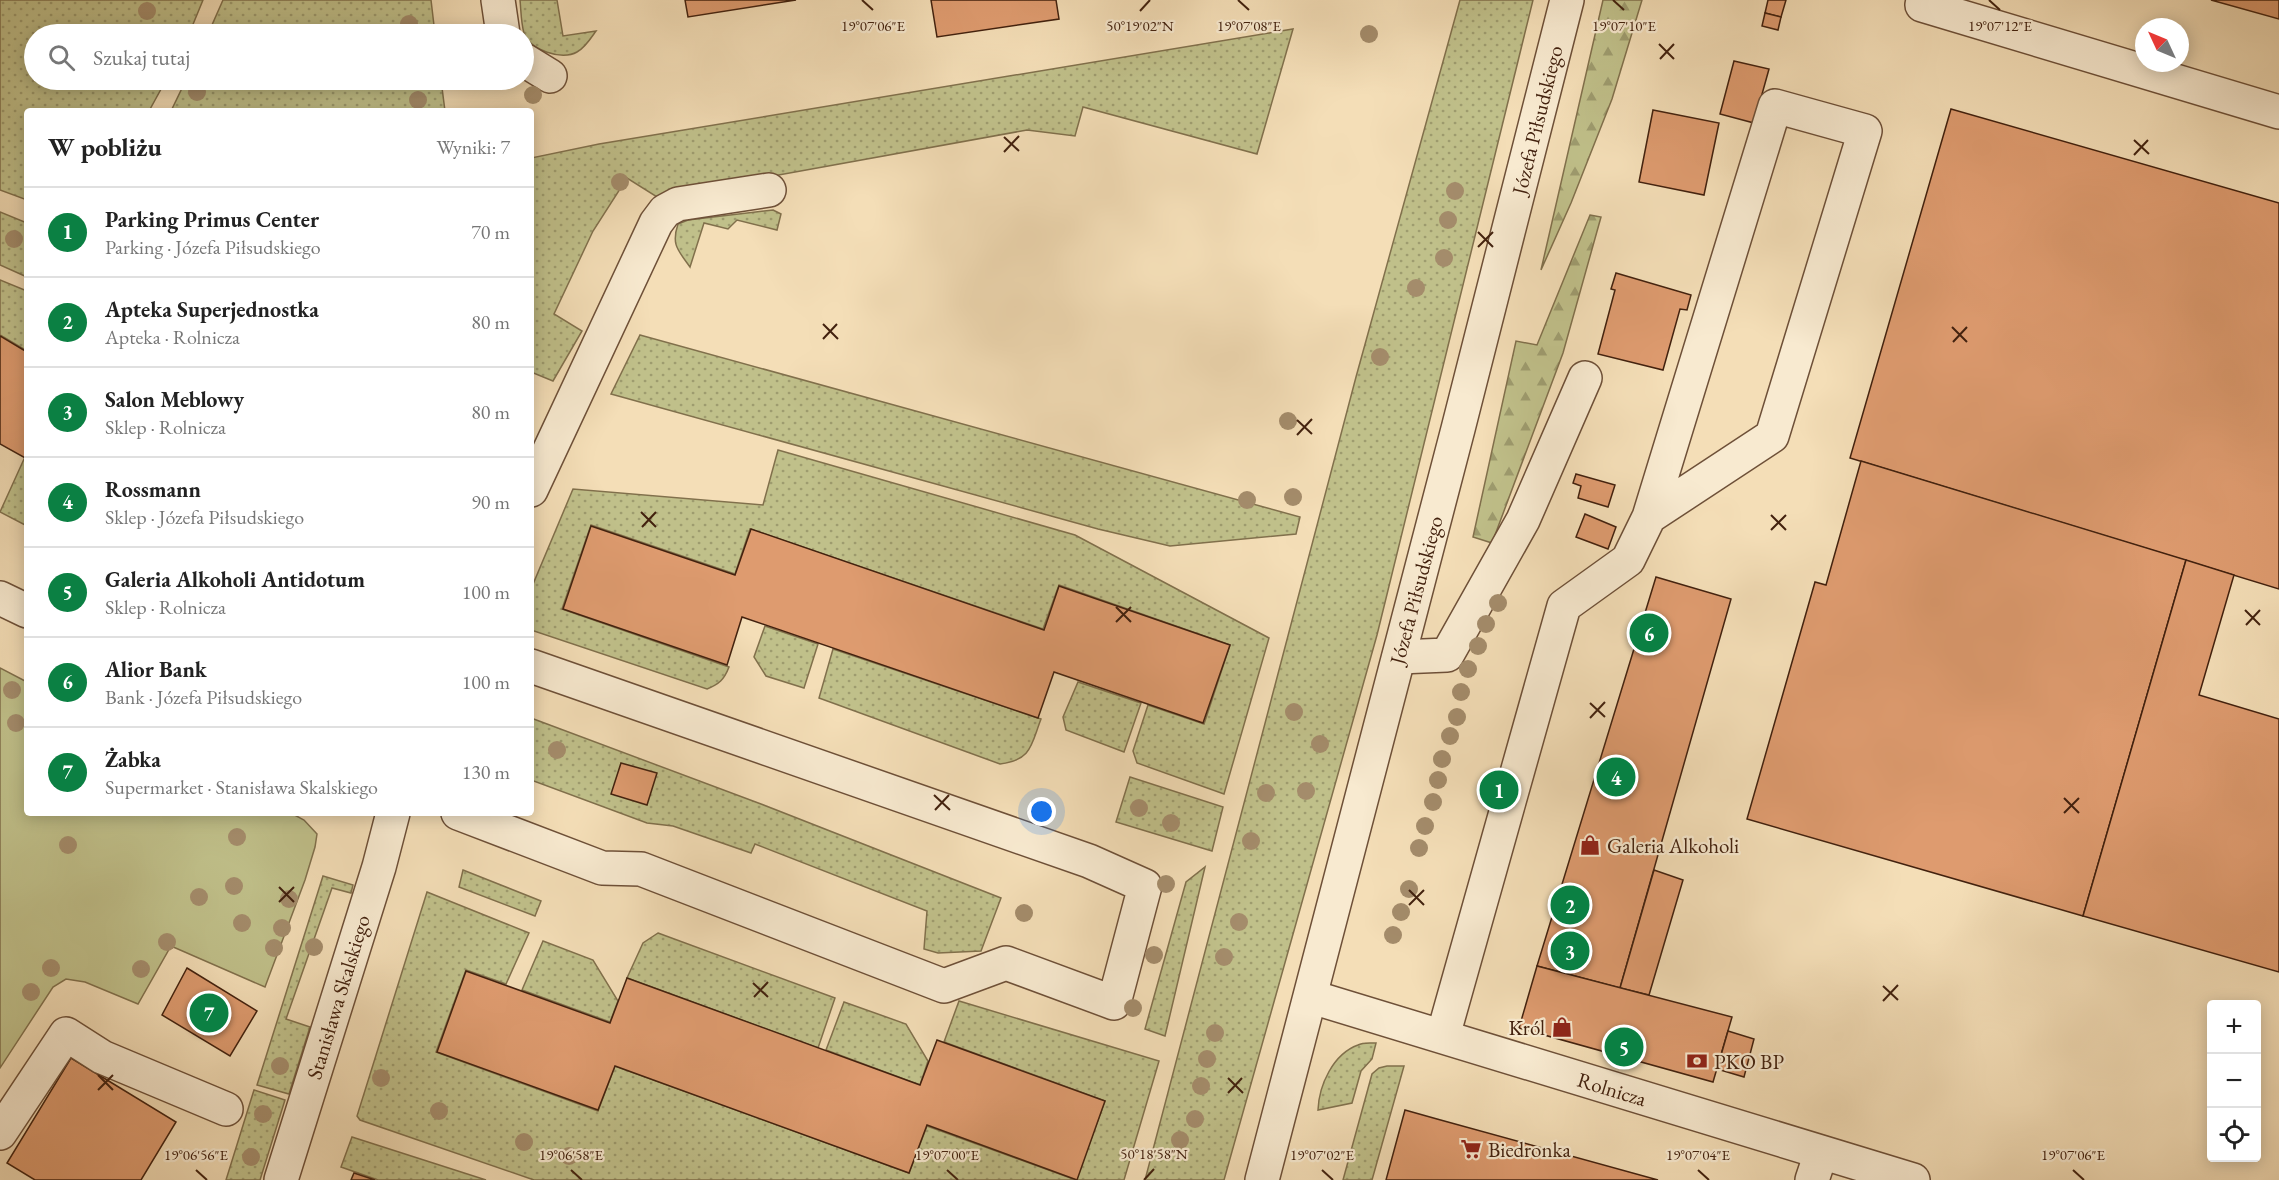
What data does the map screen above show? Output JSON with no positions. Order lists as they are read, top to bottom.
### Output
{
  "streets": {
    "street": ["Józefa Piłsudskiego", "Stanisława Skalskiego", "Rolnicza"]
  },
  "crossings": [
    ["Józefa Piłsudskiego", "Rolnicza"]
  ],
  "places": {
    "shop": ["Galeria Alkoholi", "Król"],
    "bank": ["PKO BP"],
    "supermarket": ["Biedronka"]
  },
  "north": "top left",
  "page": {
    "search": "Szukaj tutaj",
    "heading": ["W pobliżu", "Wyniki: 7"],
    "list": [
      {
        "mark": "1",
        "name": "Parking Primus Center",
        "note": "Parking · Józefa Piłsudskiego",
        "value": "70 m"
      },
      {
        "mark": "2",
        "name": "Apteka Superjednostka",
        "note": "Apteka · Rolnicza",
        "value": "80 m"
      },
      {
        "mark": "3",
        "name": "Salon Meblowy",
        "note": "Sklep · Rolnicza",
        "value": "80 m"
      },
      {
        "mark": "4",
        "name": "Rossmann",
        "note": "Sklep · Józefa Piłsudskiego",
        "value": "90 m"
      },
      {
        "mark": "5",
        "name": "Galeria Alkoholi Antidotum",
        "note": "Sklep · Rolnicza",
        "value": "100 m"
      },
      {
        "mark": "6",
        "name": "Alior Bank",
        "note": "Bank · Józefa Piłsudskiego",
        "value": "100 m"
      },
      {
        "mark": "7",
        "name": "Żabka",
        "note": "Supermarket · Stanisława Skalskiego",
        "value": "130 m"
      }
    ],
    "pins": [
      "6",
      "4",
      "1",
      "2",
      "3",
      "7",
      "5"
    ],
    "map_buttons": ["+", "−"]
  },
  "coordinates": [
    "19°07'06\"E",
    "19°07'08\"E",
    "19°07'10\"E",
    "19°07'12\"E",
    "50°19'02\"N",
    "50°18'58\"N",
    "19°06'56\"E",
    "19°06'58\"E",
    "19°07'00\"E",
    "19°07'02\"E",
    "19°07'04\"E"
  ]
}
